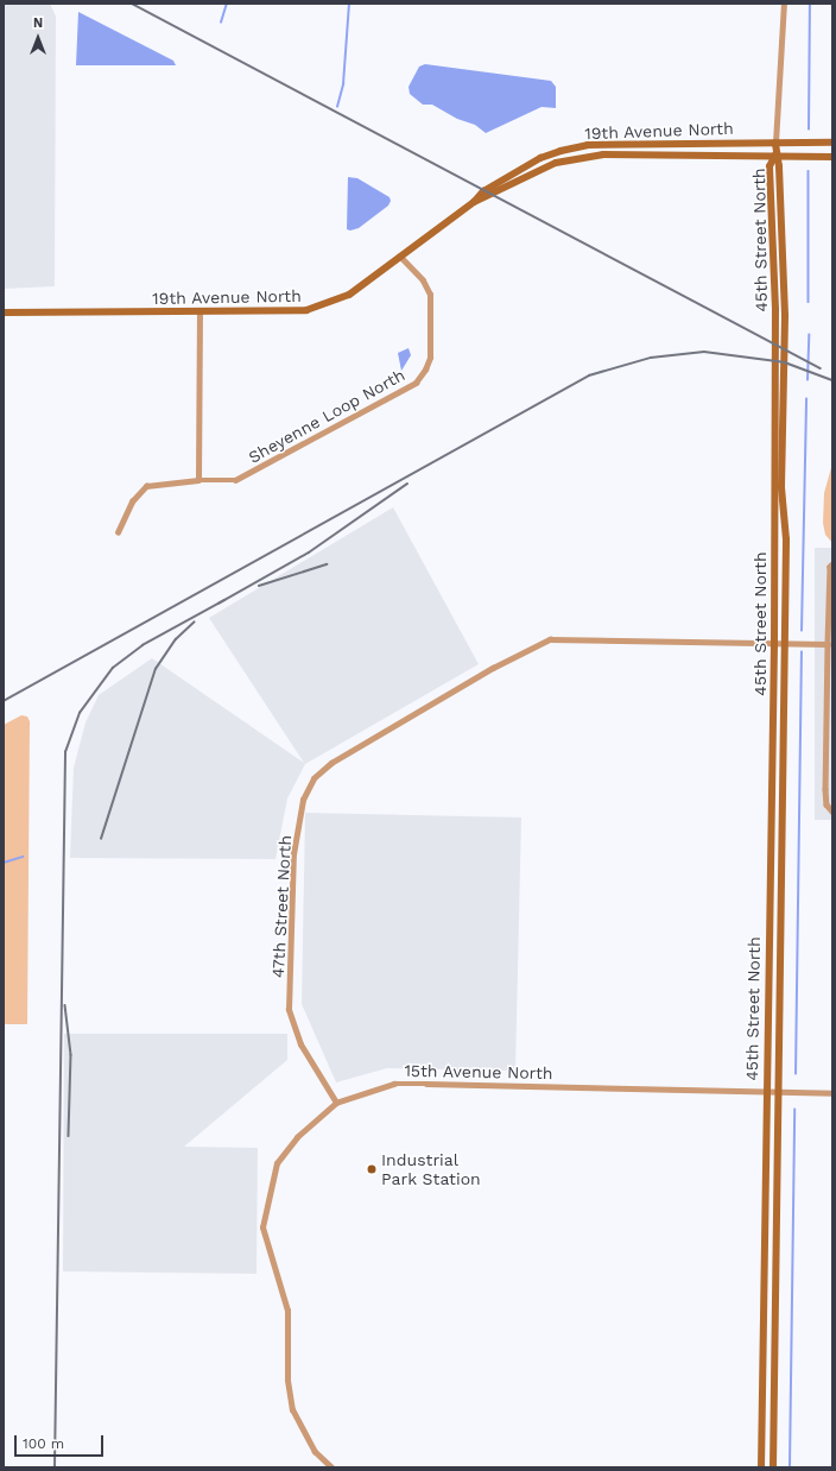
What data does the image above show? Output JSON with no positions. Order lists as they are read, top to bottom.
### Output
{
  "streets": {
    "main road": ["19th Avenue North", "45th Street North"],
    "street": ["Sheyenne Loop North", "47th Street North", "15th Avenue North"]
  },
  "crossings": [
    ["19th Avenue North", "45th Street North"],
    ["19th Avenue North", "Sheyenne Loop North"],
    ["45th Street North", "47th Street North"],
    ["45th Street North", "15th Avenue North"],
    ["47th Street North", "15th Avenue North"]
  ],
  "places": ["Industrial Park Station"],
  "scale_bar": "100 m",
  "north": "top"
}
